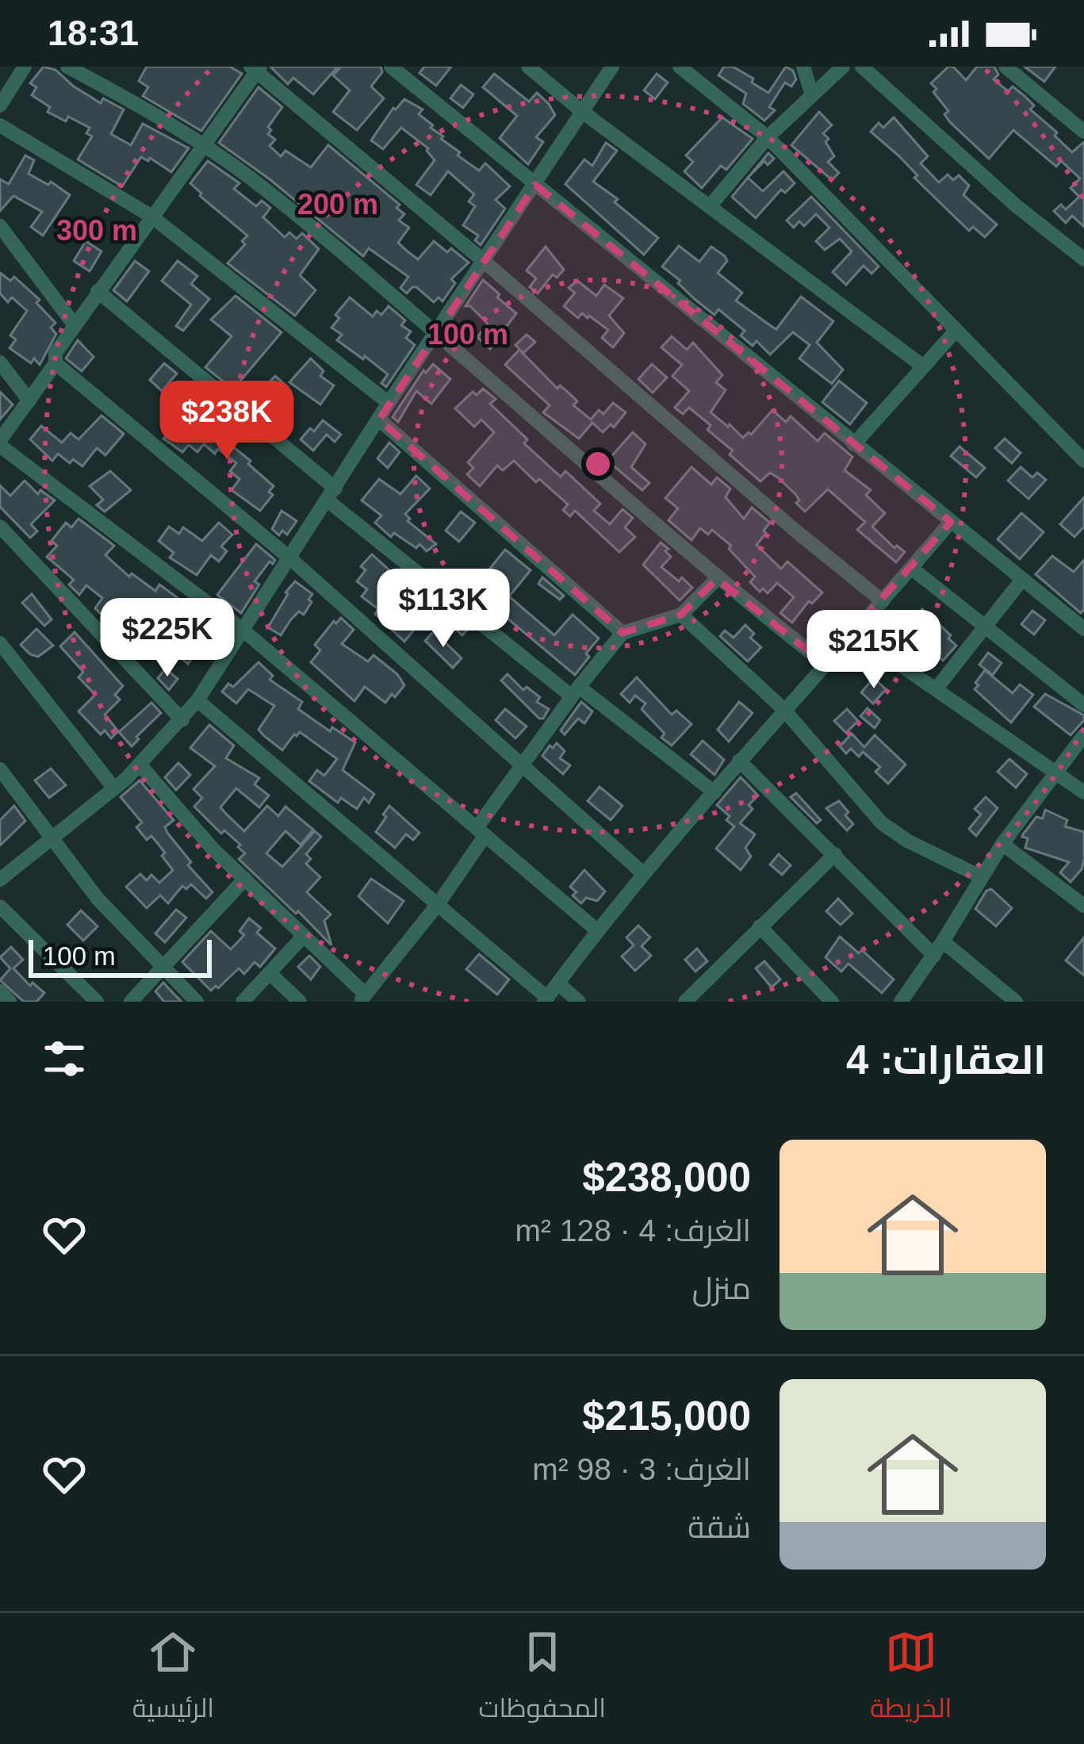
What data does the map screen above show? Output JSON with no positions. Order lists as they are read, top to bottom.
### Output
{
  "scale_bar": "100 m",
  "page": {
    "status": "18:31",
    "price": [
      "$238K",
      "$113K",
      "$225K",
      "$215K"
    ],
    "scale": "100 m",
    "heading": "العقارات: 4",
    "list": [
      {
        "name": "$238,000",
        "note": "الغرف: 4 · 128 m² · منزل"
      },
      {
        "name": "$215,000",
        "note": "الغرف: 3 · 98 m² · شقة"
      }
    ],
    "tabs": ["الخريطة", "المحفوظات", "الرئيسية"]
  },
  "rings": ["200 m", "300 m", "100 m"]
}
